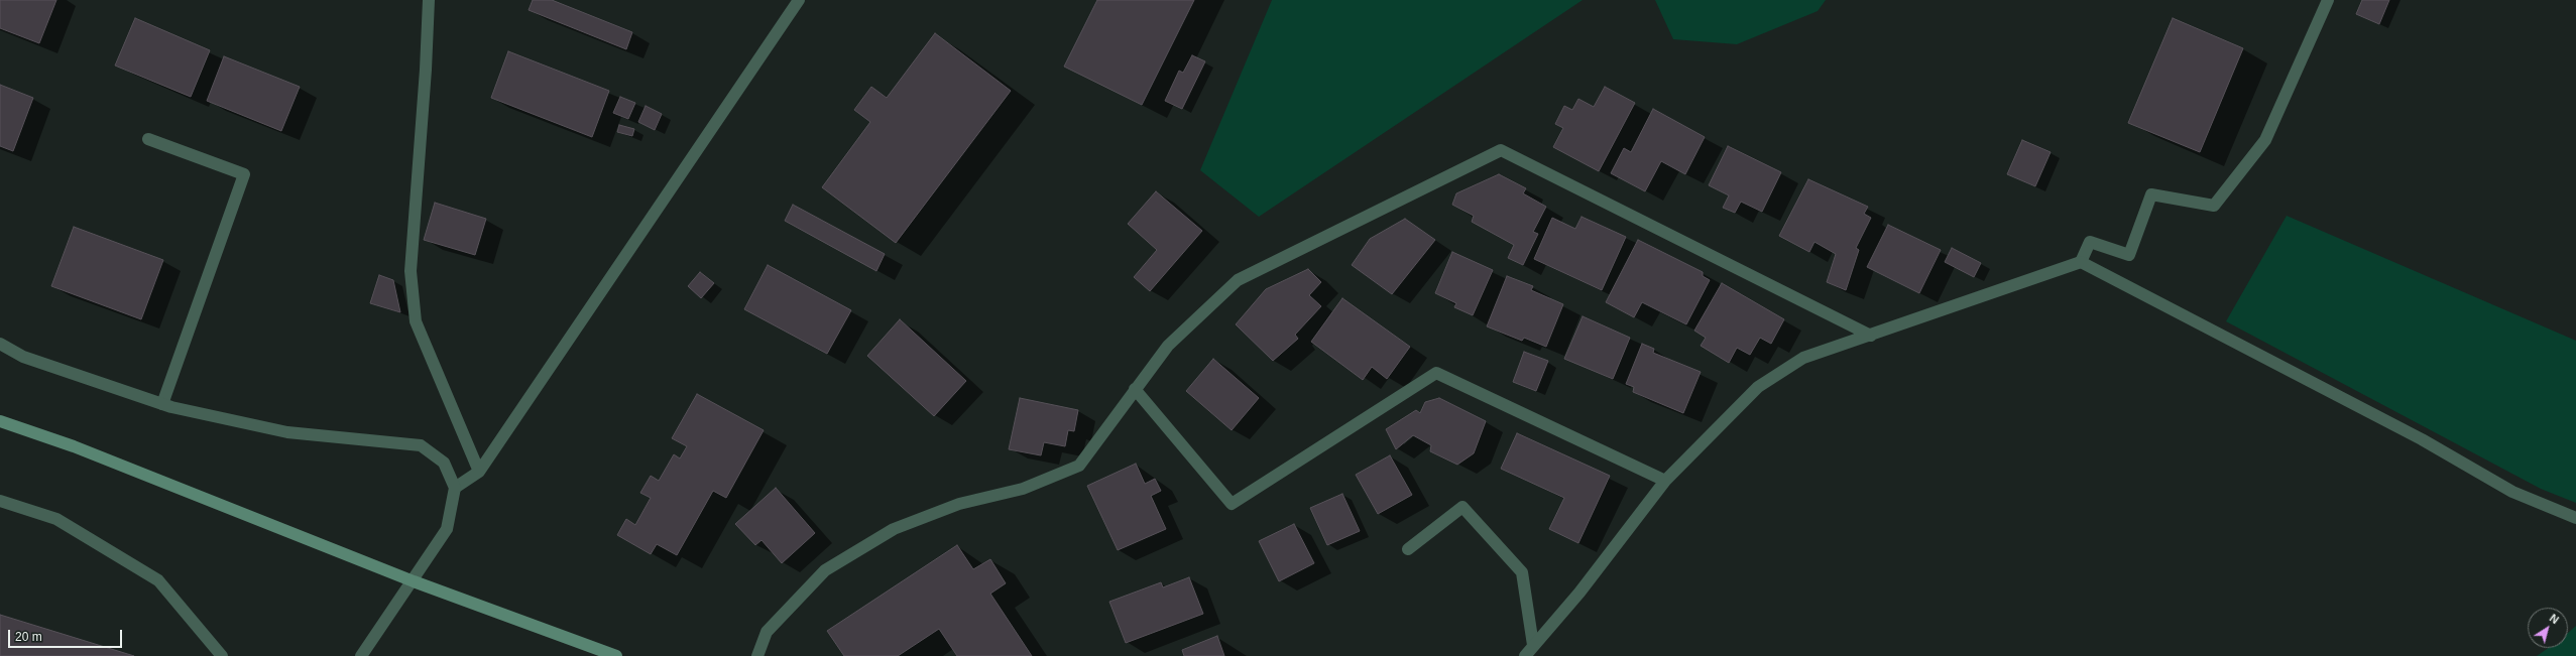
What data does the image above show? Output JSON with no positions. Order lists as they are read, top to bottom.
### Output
{
  "scale_bar": "20 m",
  "north": "top right"
}
